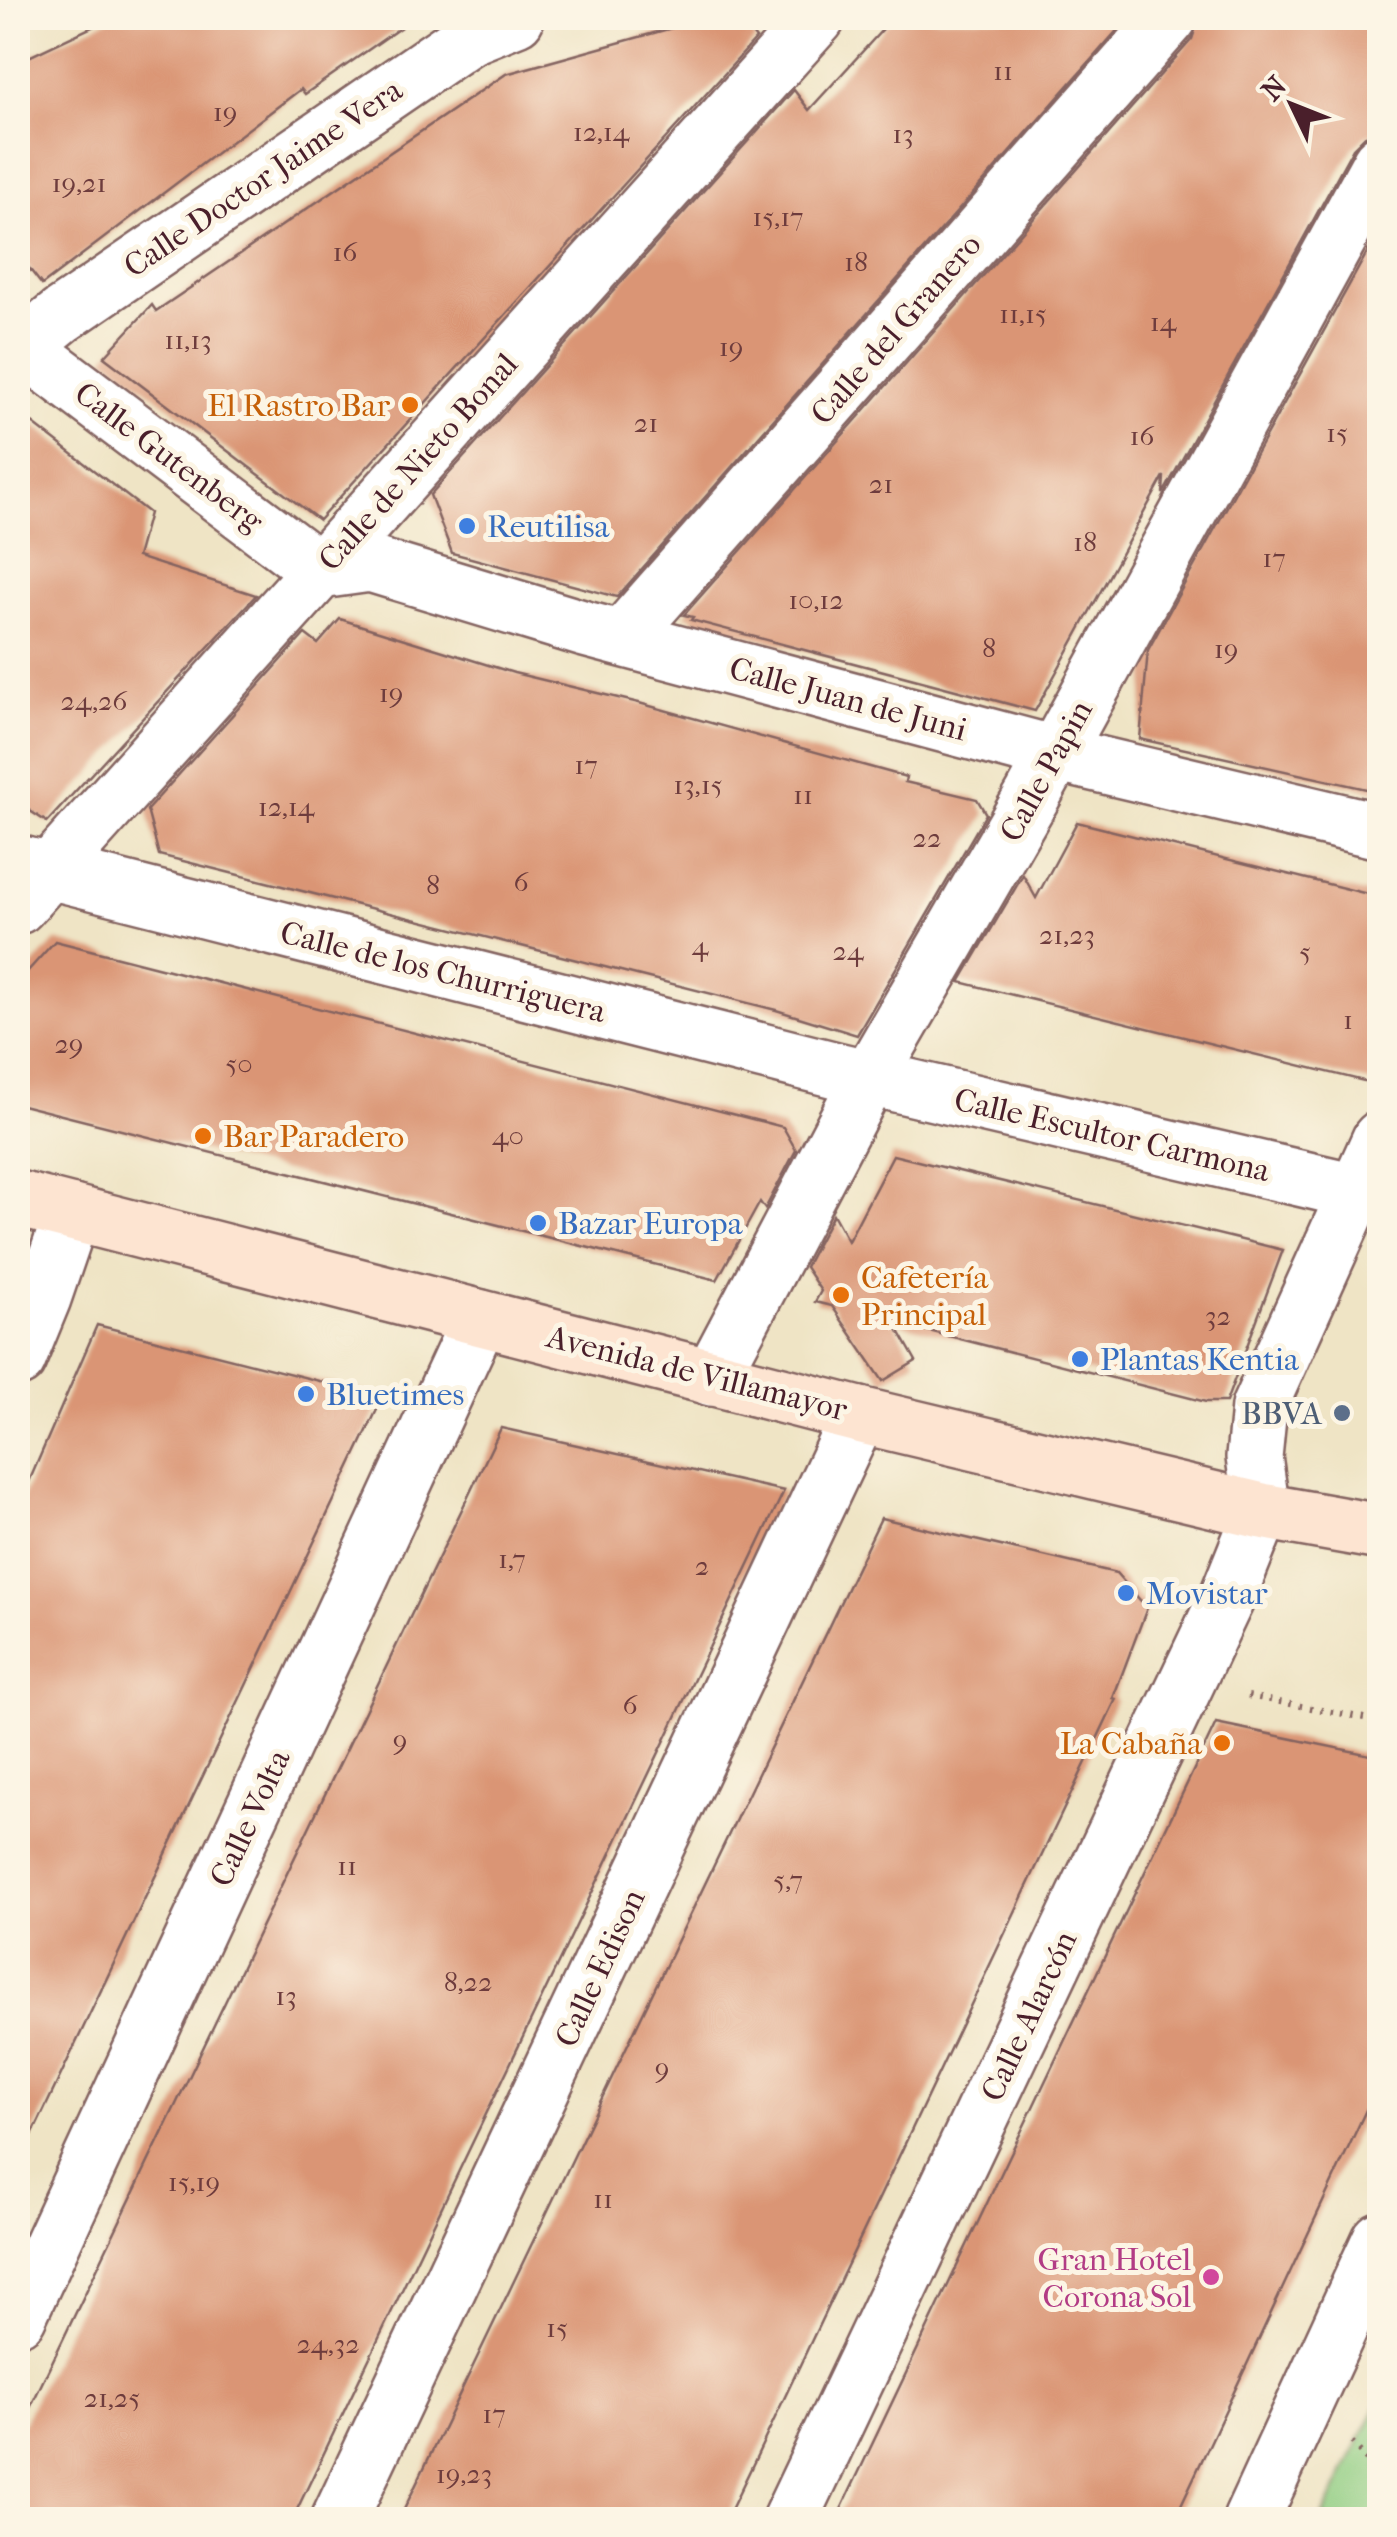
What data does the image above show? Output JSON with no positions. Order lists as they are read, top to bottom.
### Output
{
  "streets": {
    "main road": ["Avenida de Villamayor"],
    "street": [
      "Calle Doctor Jaime Vera",
      "Calle del Granero",
      "Calle Gutenberg",
      "Calle de Nieto Bonal",
      "Calle Juan de Juni",
      "Calle Papin",
      "Calle de los Churriguera",
      "Calle Escultor Carmona",
      "Calle Volta",
      "Calle Edison",
      "Calle Alarcón"
    ]
  },
  "crossings": [
    ["Calle Doctor Jaime Vera", "Calle Gutenberg"],
    ["Calle del Granero", "Calle Juan de Juni"],
    ["Calle Gutenberg", "Calle de Nieto Bonal"],
    ["Calle Gutenberg", "Calle Juan de Juni"],
    ["Calle de Nieto Bonal", "Calle Juan de Juni"],
    ["Calle de Nieto Bonal", "Calle de los Churriguera"],
    ["Calle Juan de Juni", "Calle Papin"],
    ["Calle Papin", "Calle de los Churriguera"],
    ["Calle Papin", "Calle Escultor Carmona"],
    ["Calle Papin", "Avenida de Villamayor"],
    ["Calle de los Churriguera", "Calle Escultor Carmona"],
    ["Avenida de Villamayor", "Calle Volta"],
    ["Avenida de Villamayor", "Calle Edison"],
    ["Avenida de Villamayor", "Calle Alarcón"]
  ],
  "places": [
    "El Rastro Bar",
    "Reutilisa",
    "Bar Paradero",
    "Bazar Europa",
    "Cafetería Principal",
    "Plantas Kentia",
    "Bluetimes",
    "BBVA",
    "Movistar",
    "La Cabaña",
    "Gran Hotel Corona Sol"
  ],
  "house_numbers": [
    "11",
    "19",
    "12,14",
    "13",
    "19,21",
    "15,17",
    "16",
    "18",
    "11,15",
    "14",
    "11,13",
    "19",
    "21",
    "15",
    "16",
    "21",
    "18",
    "17",
    "10,12",
    "8",
    "19",
    "19",
    "24,26",
    "17",
    "13,15",
    "11",
    "12,14",
    "22",
    "6",
    "8",
    "21,23",
    "4",
    "24",
    "5",
    "1",
    "29",
    "50",
    "40",
    "32",
    "1,7",
    "2",
    "6",
    "9",
    "11",
    "5,7",
    "8,22",
    "13",
    "9",
    "15,19",
    "11",
    "15",
    "24,32",
    "21,25",
    "17",
    "19,23"
  ],
  "north": "top left"
}
